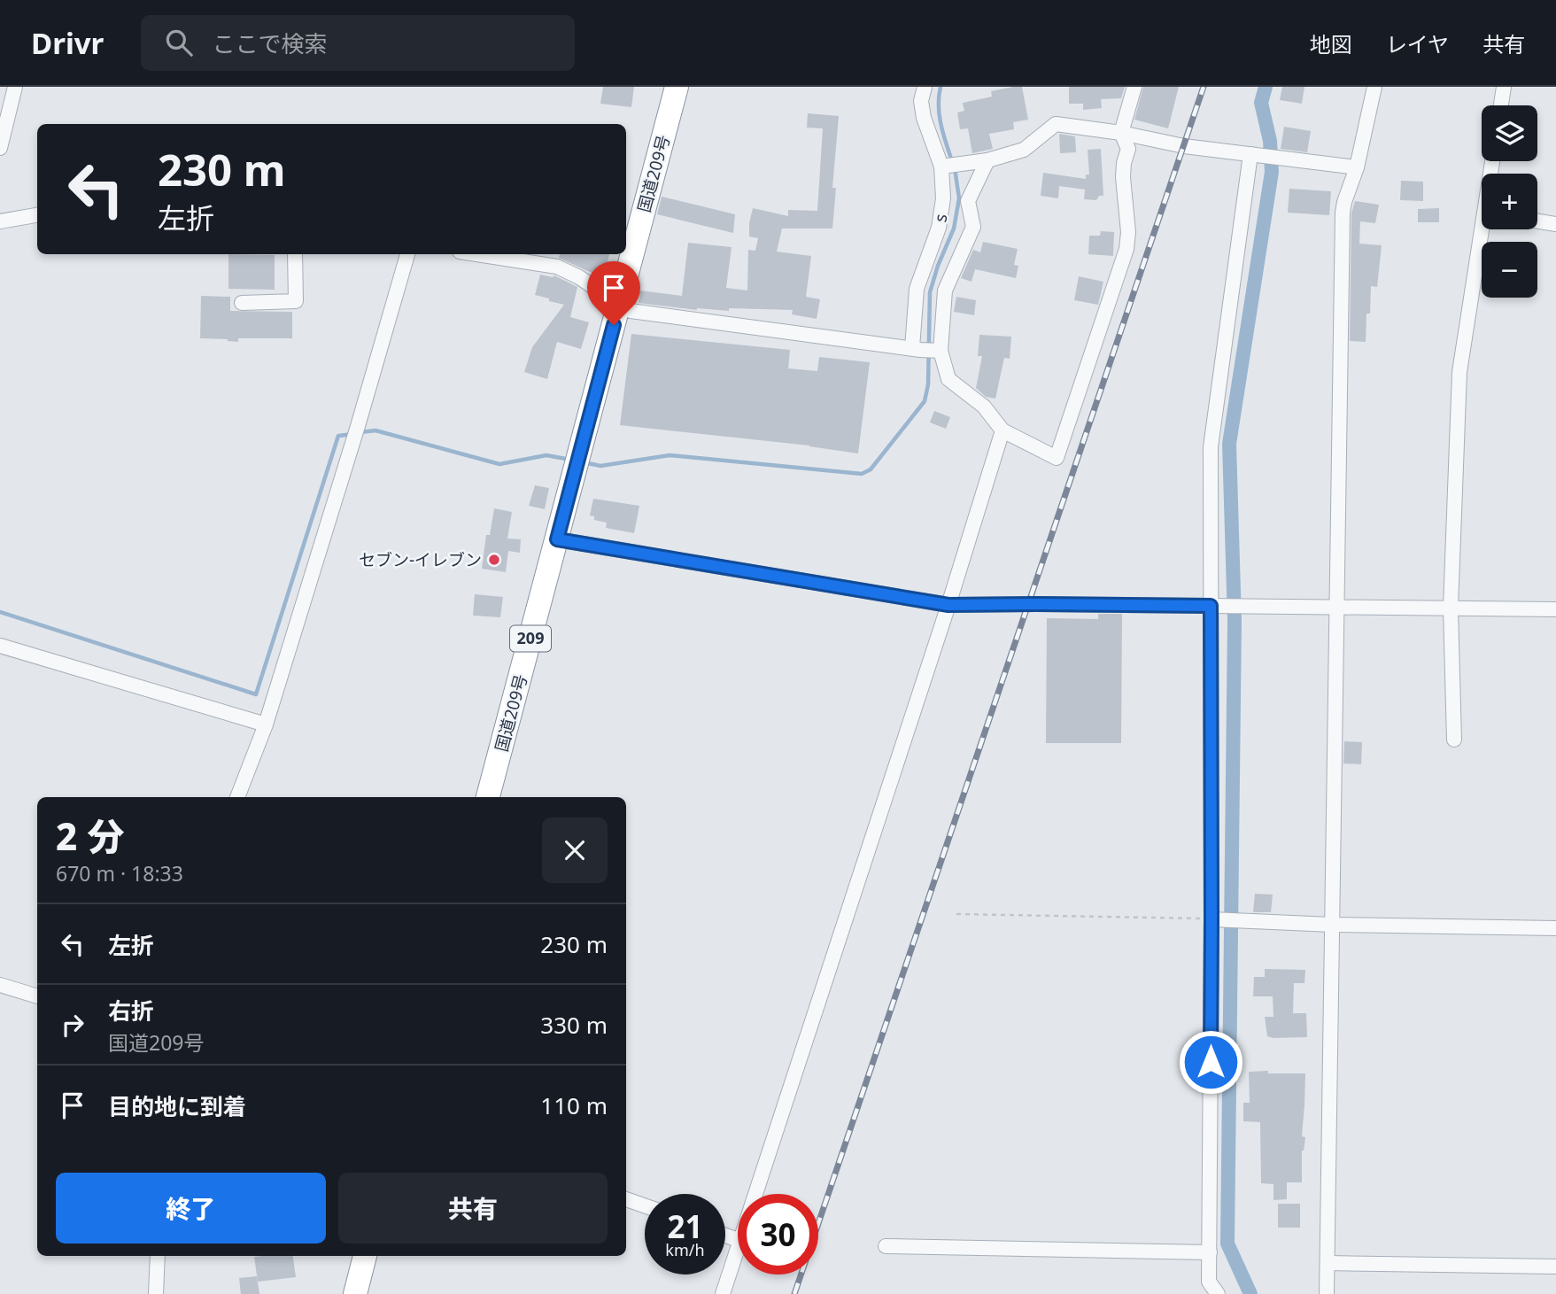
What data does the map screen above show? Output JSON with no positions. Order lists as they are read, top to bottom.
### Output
{
  "streets": {
    "highway": ["国道209号", "209"],
    "street": ["s"]
  },
  "places": ["セブン-イレブン"],
  "page": {
    "header": "Drivr",
    "search": "ここで検索",
    "nav": ["地図", "レイヤ", "共有"],
    "map_buttons": ["+", "−"],
    "turn": ["230 m", "左折"],
    "heading": ["2 分", "670 m · 18:33"],
    "list": [
      {
        "name": "左折",
        "value": "230 m"
      },
      {
        "name": "右折",
        "note": "国道209号",
        "value": "330 m"
      },
      {
        "name": "目的地に到着",
        "value": "110 m"
      }
    ],
    "buttons": ["終了", "共有"],
    "speed": "21 km/h",
    "limit": "30"
  }
}
